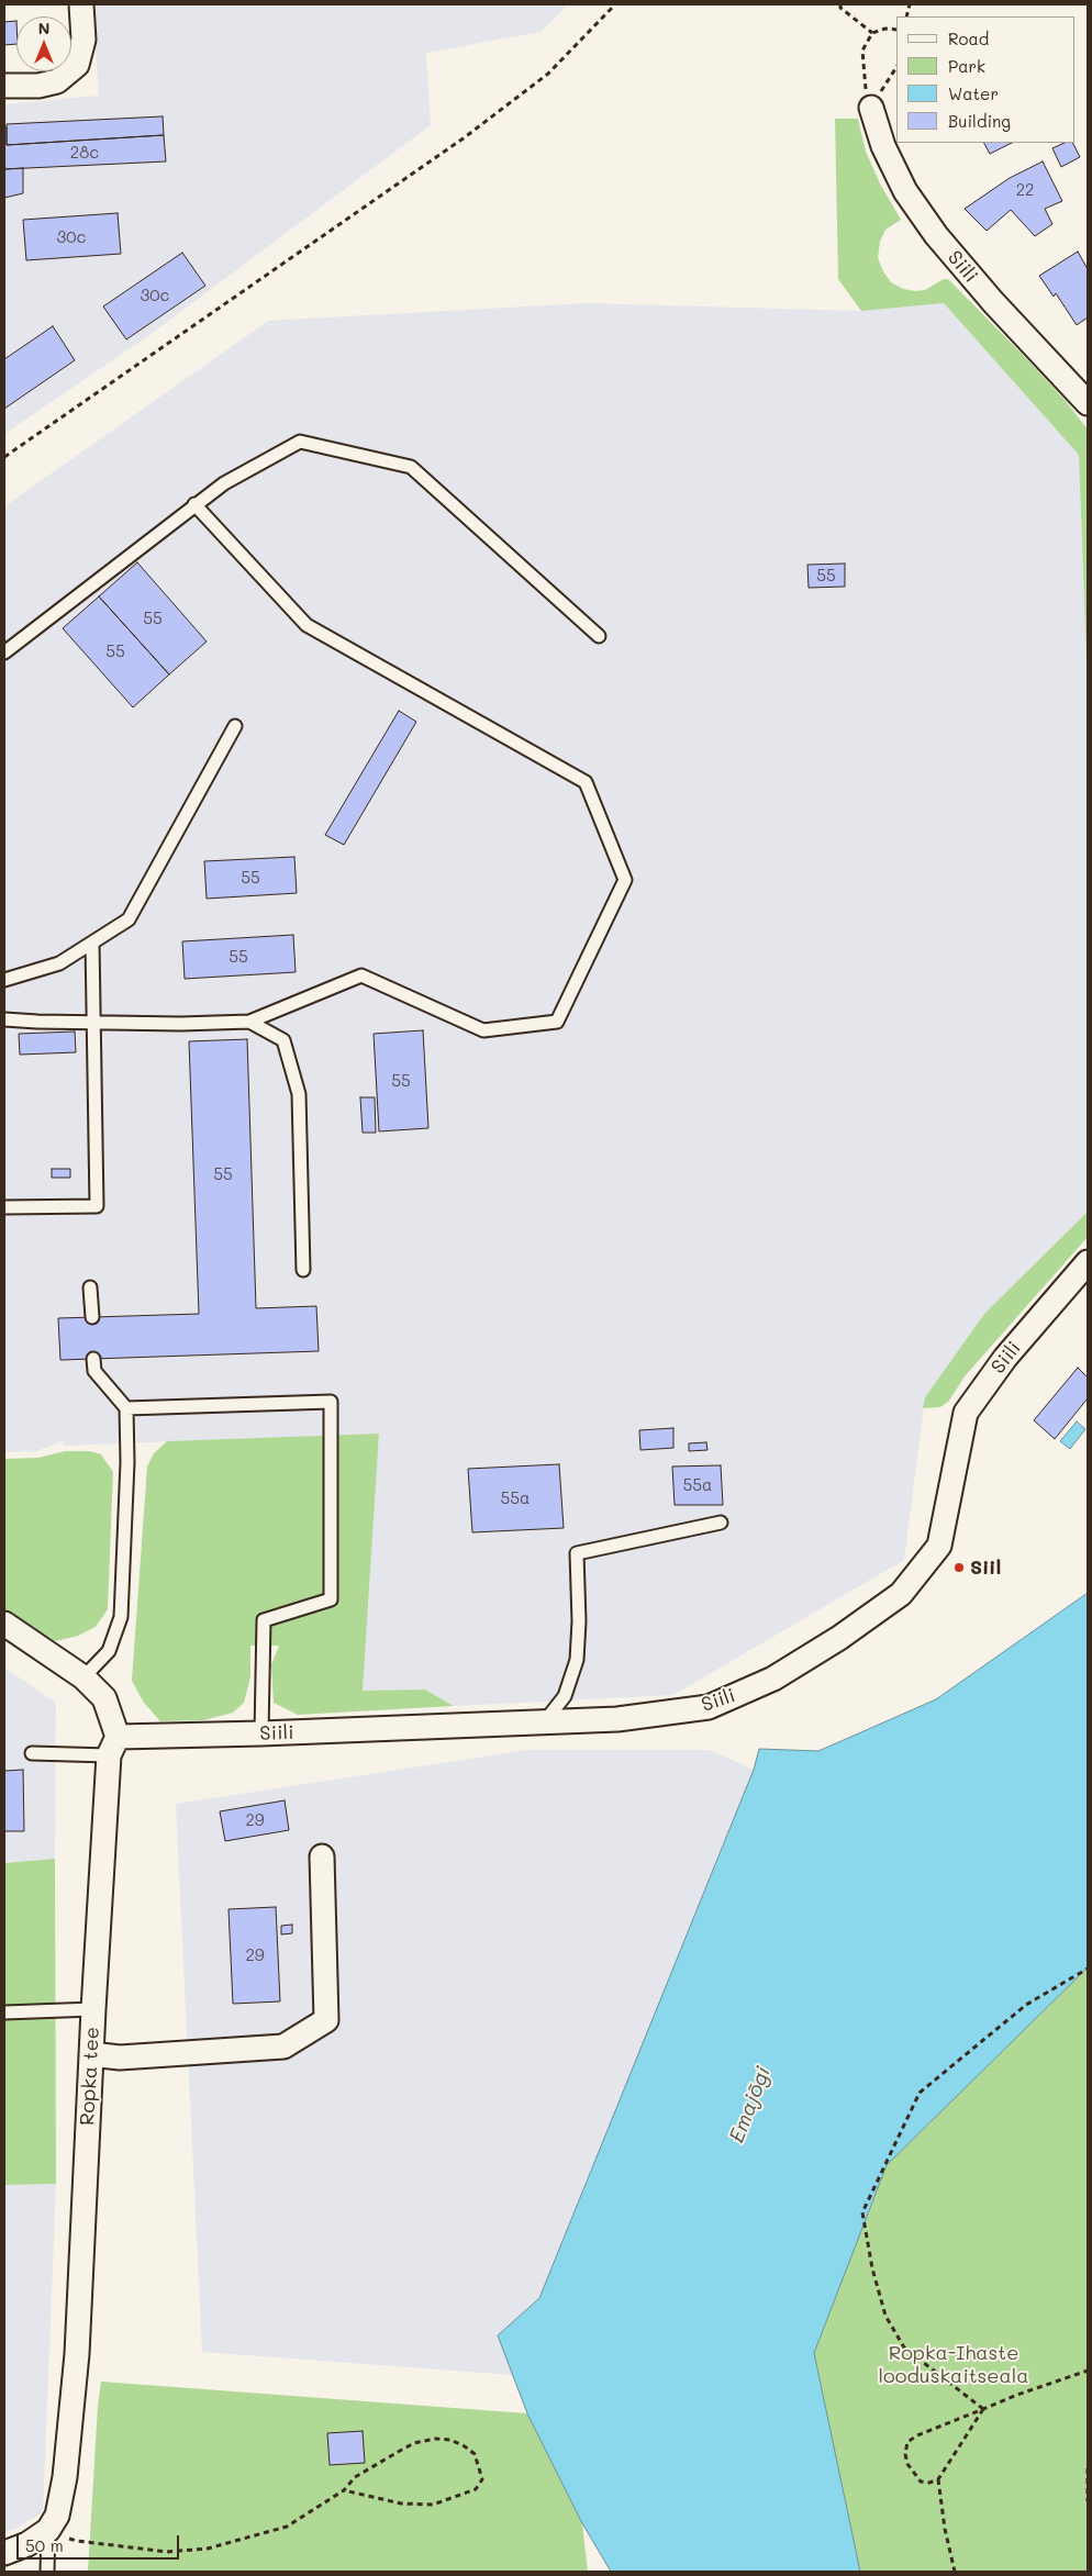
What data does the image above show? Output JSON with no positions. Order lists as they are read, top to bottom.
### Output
{
  "streets": {
    "street": ["Siili", "Ropka tee"]
  },
  "crossings": [
    ["Siili", "Ropka tee"]
  ],
  "water": ["Emajõgi"],
  "parks": ["Ropka-Ihaste looduskaitseala"],
  "places": ["Siil"],
  "house_numbers": [
    "28c",
    "22",
    "30c",
    "30c",
    "55",
    "55",
    "55",
    "55",
    "55",
    "55",
    "55",
    "55a",
    "55a",
    "29",
    "29"
  ],
  "legend": [
    "Road",
    "Park",
    "Water",
    "Building"
  ],
  "scale_bar": "50 m",
  "north": "top"
}
